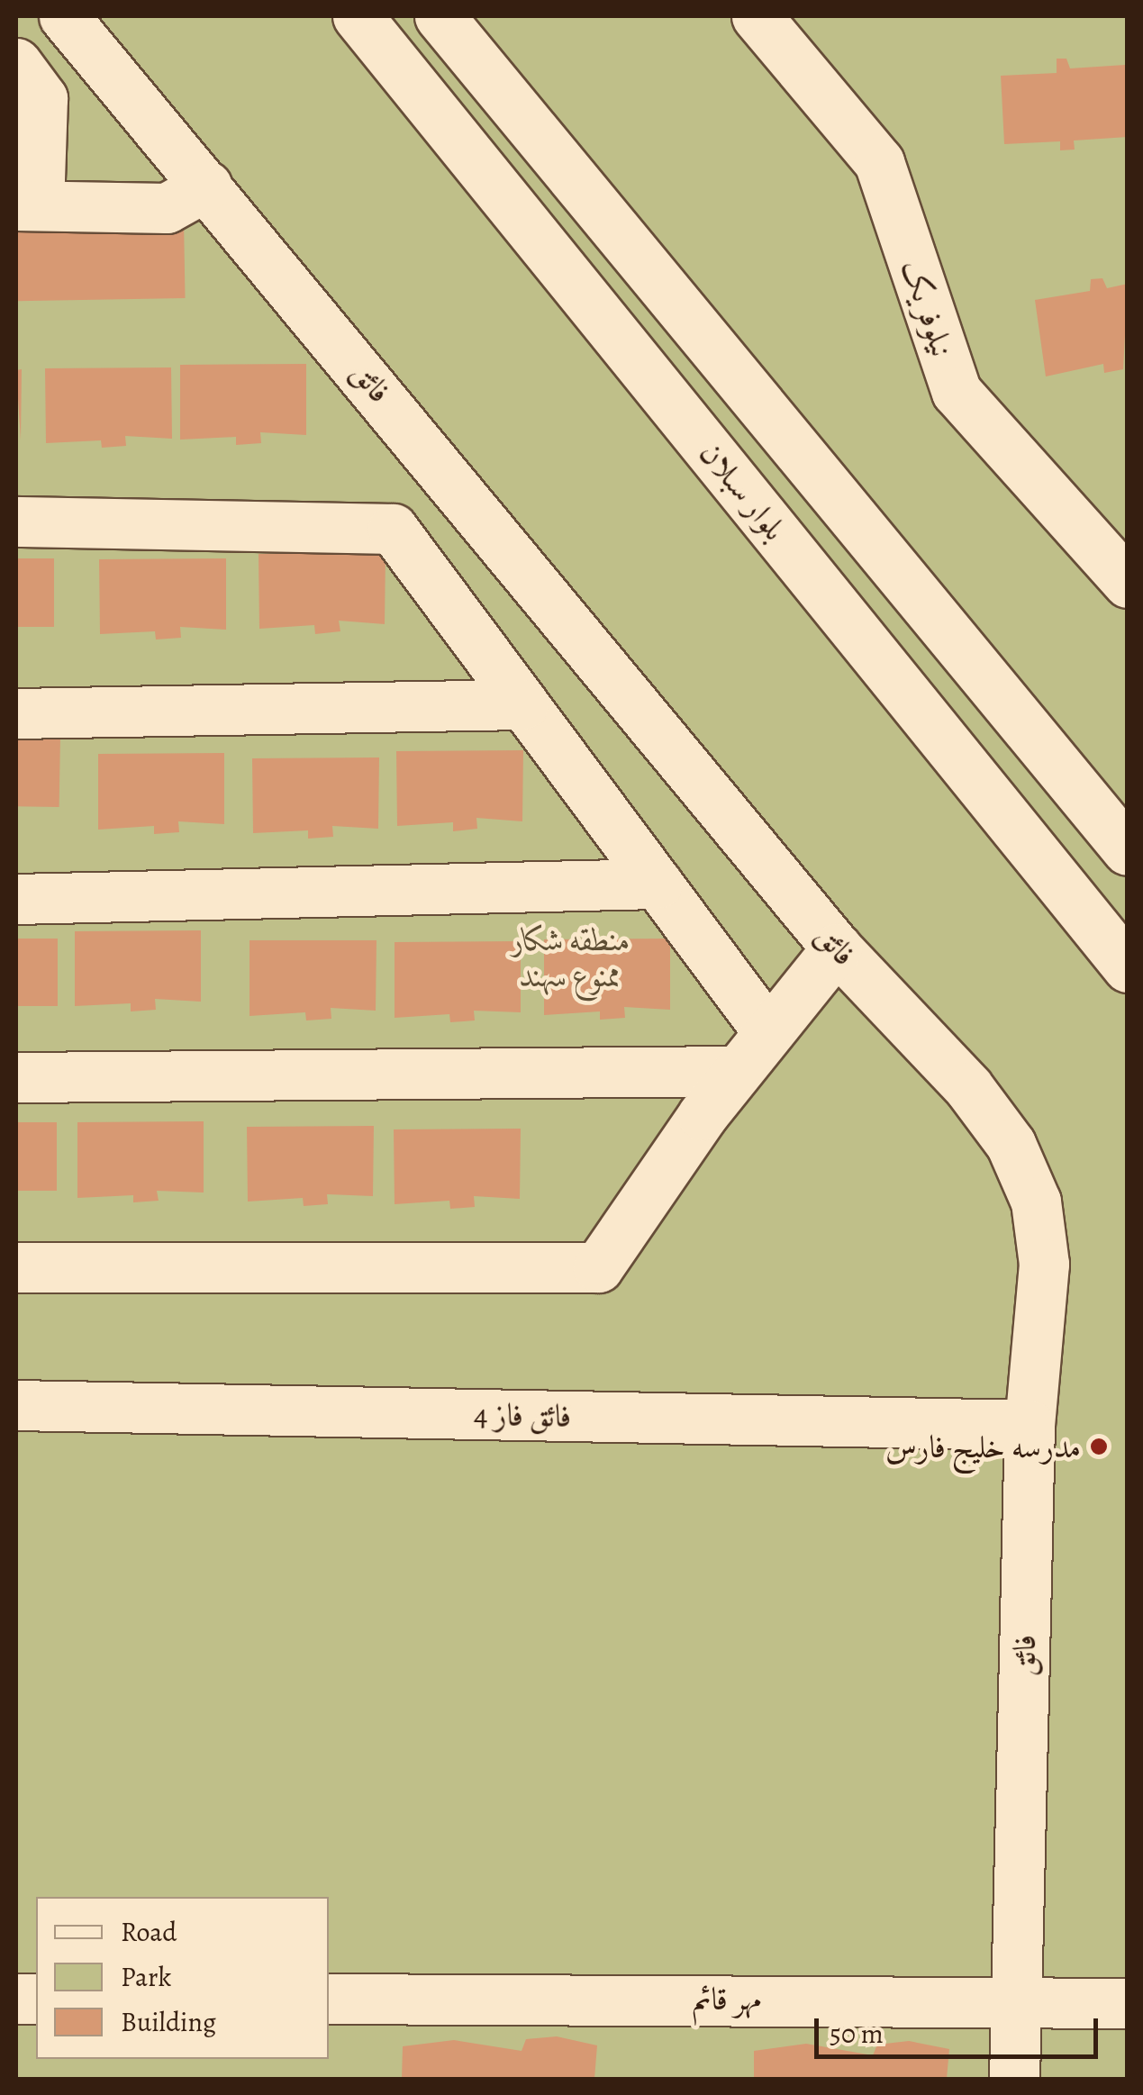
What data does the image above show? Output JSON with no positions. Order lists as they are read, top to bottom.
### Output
{
  "streets": {
    "street": [
      "نیلوفر یک",
      "فائق",
      "بلوار سبلان",
      "فائق فاز 4",
      "مهر قائم"
    ]
  },
  "crossings": [
    ["فائق", "فائق فاز 4"],
    ["فائق", "مهر قائم"]
  ],
  "parks": ["منطقه شکار ممنوع سهند"],
  "places": ["مدرسه خلیج فارس"],
  "legend": ["Road", "Park", "Building"],
  "scale_bar": "50 m"
}
